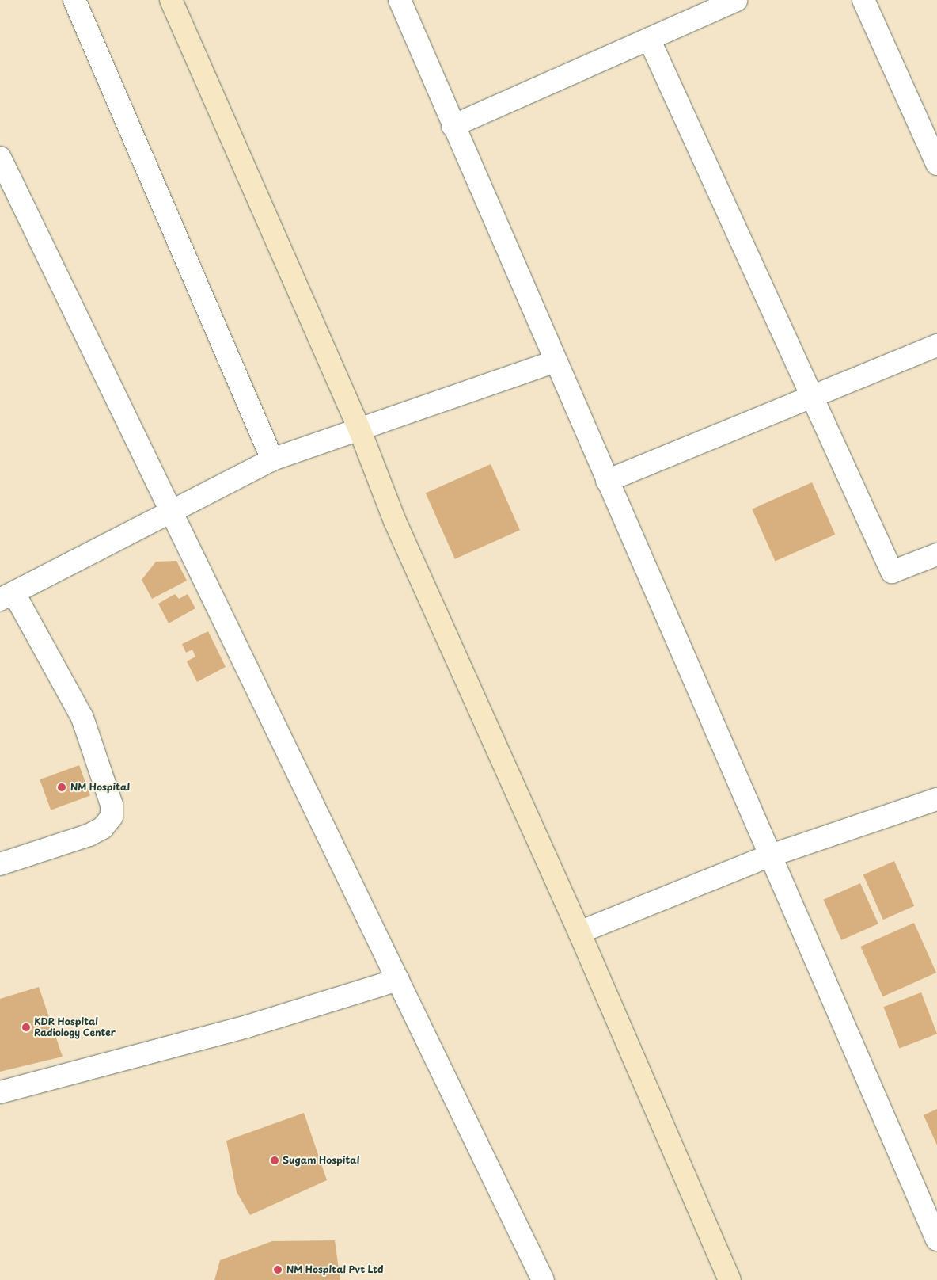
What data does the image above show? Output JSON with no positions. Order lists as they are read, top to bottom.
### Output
{
  "places": [
    "NM Hospital",
    "KDR Hospital Radiology Center",
    "Sugam Hospital",
    "NM Hospital Pvt Ltd"
  ]
}
